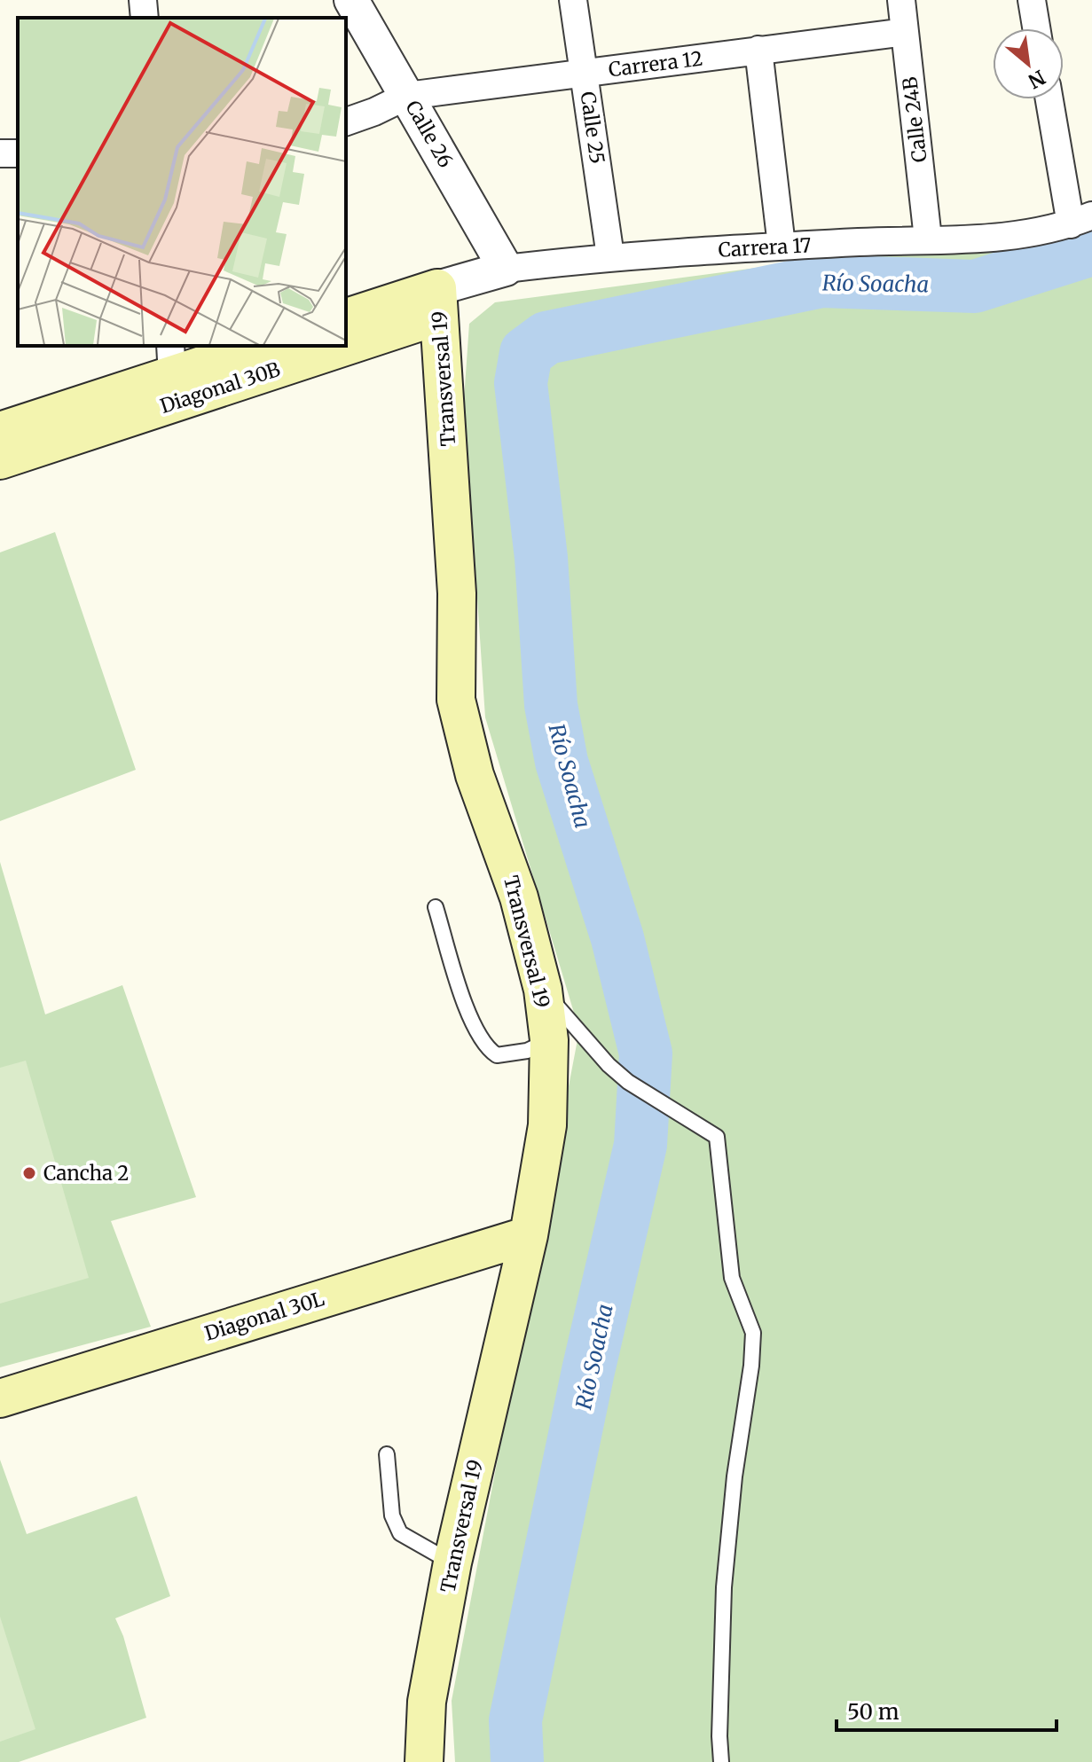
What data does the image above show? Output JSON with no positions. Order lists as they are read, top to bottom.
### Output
{
  "streets": {
    "main road": ["Transversal 19", "Diagonal 30B", "Diagonal 30L"],
    "street": [
      "Carrera 12",
      "Calle 24B",
      "Calle 25",
      "Calle 26",
      "Carrera 17"
    ]
  },
  "crossings": [
    ["Carrera 12", "Calle 24B"],
    ["Carrera 12", "Calle 25"],
    ["Carrera 12", "Calle 26"],
    ["Calle 24B", "Carrera 17"],
    ["Calle 25", "Carrera 17"],
    ["Calle 26", "Carrera 17"],
    ["Carrera 17", "Transversal 19"],
    ["Carrera 17", "Diagonal 30B"],
    ["Transversal 19", "Diagonal 30B"],
    ["Transversal 19", "Diagonal 30L"]
  ],
  "water": ["Río Soacha"],
  "places": ["Cancha 2"],
  "scale_bar": "50 m",
  "north": "bottom right"
}
